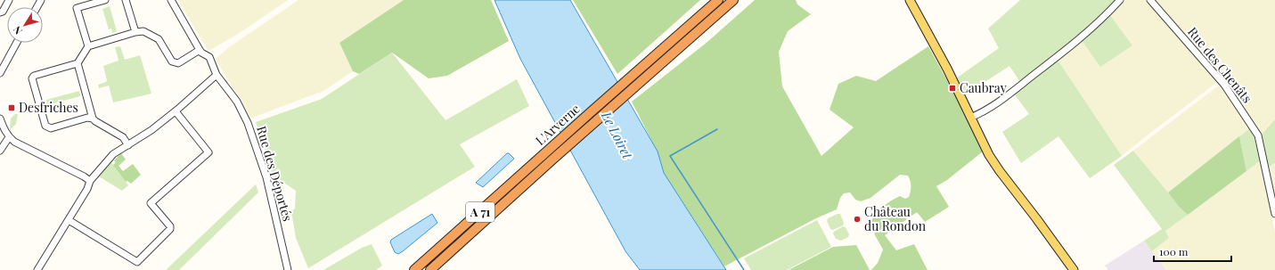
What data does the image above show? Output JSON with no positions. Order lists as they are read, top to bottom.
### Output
{
  "streets": {
    "highway": ["L'Arverne", "A 71"],
    "street": ["Rue des Chenâts", "Rue des Déportés"]
  },
  "water": ["Le Loiret"],
  "places": {
    "transit": ["Caubray", "Desfriches"],
    "other": ["Château du Rondon"]
  },
  "scale_bar": "100 m",
  "north": "bottom left"
}
